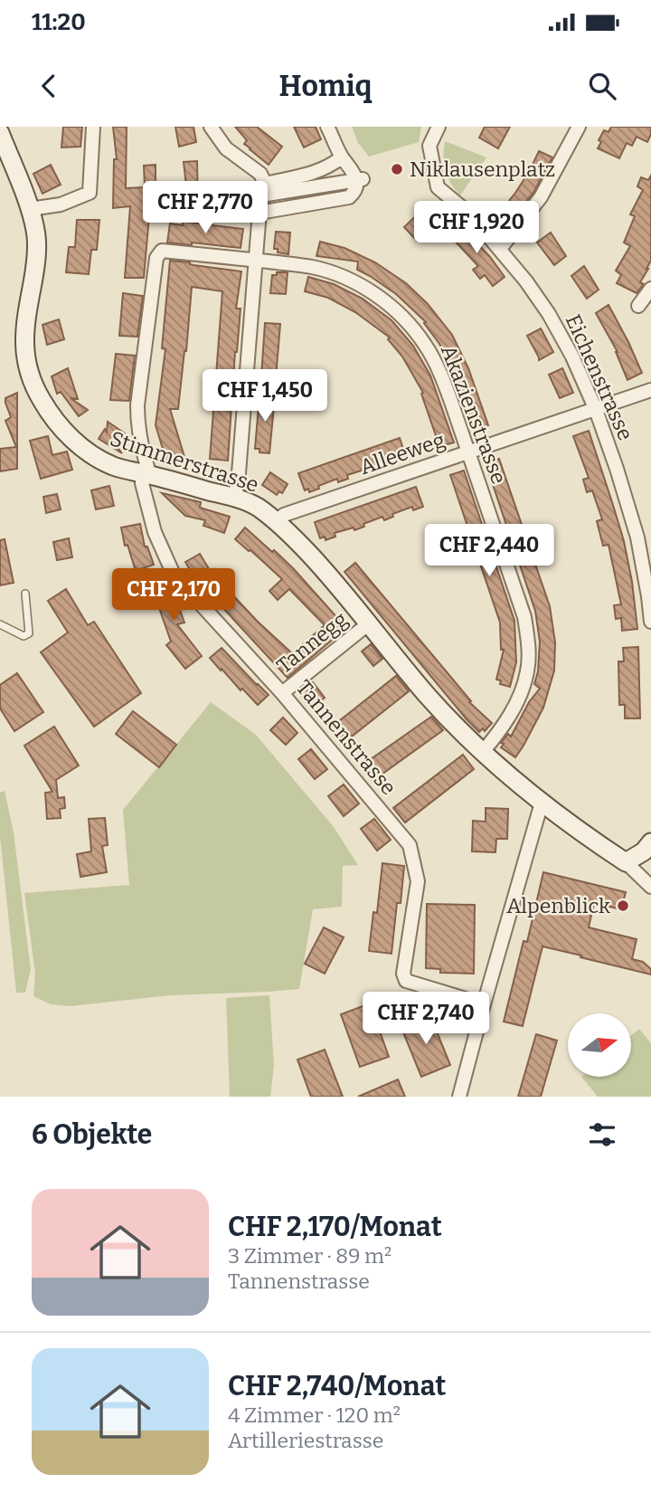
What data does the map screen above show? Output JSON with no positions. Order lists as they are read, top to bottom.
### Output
{
  "streets": {
    "street": [
      "Eichenstrasse",
      "Akazienstrasse",
      "Alleeweg",
      "Stimmerstrasse",
      "Tannegg",
      "Tannenstrasse"
    ]
  },
  "crossings": [
    ["Eichenstrasse", "Alleeweg"],
    ["Akazienstrasse", "Alleeweg"],
    ["Akazienstrasse", "Stimmerstrasse"],
    ["Akazienstrasse", "Tannenstrasse"],
    ["Alleeweg", "Stimmerstrasse"],
    ["Stimmerstrasse", "Tannegg"],
    ["Stimmerstrasse", "Tannenstrasse"],
    ["Tannegg", "Tannenstrasse"]
  ],
  "places": ["Niklausenplatz", "Alpenblick"],
  "north": "right",
  "page": {
    "status": "11:20",
    "header": "Homiq",
    "price": [
      "CHF 2,770",
      "CHF 1,920",
      "CHF 1,450",
      "CHF 2,440",
      "CHF 2,170",
      "CHF 2,740"
    ],
    "heading": "6 Objekte",
    "list": [
      {
        "name": "CHF 2,170/Monat",
        "note": "3 Zimmer · 89 m² · Tannenstrasse"
      },
      {
        "name": "CHF 2,740/Monat",
        "note": "4 Zimmer · 120 m² · Artilleriestrasse"
      }
    ]
  }
}
